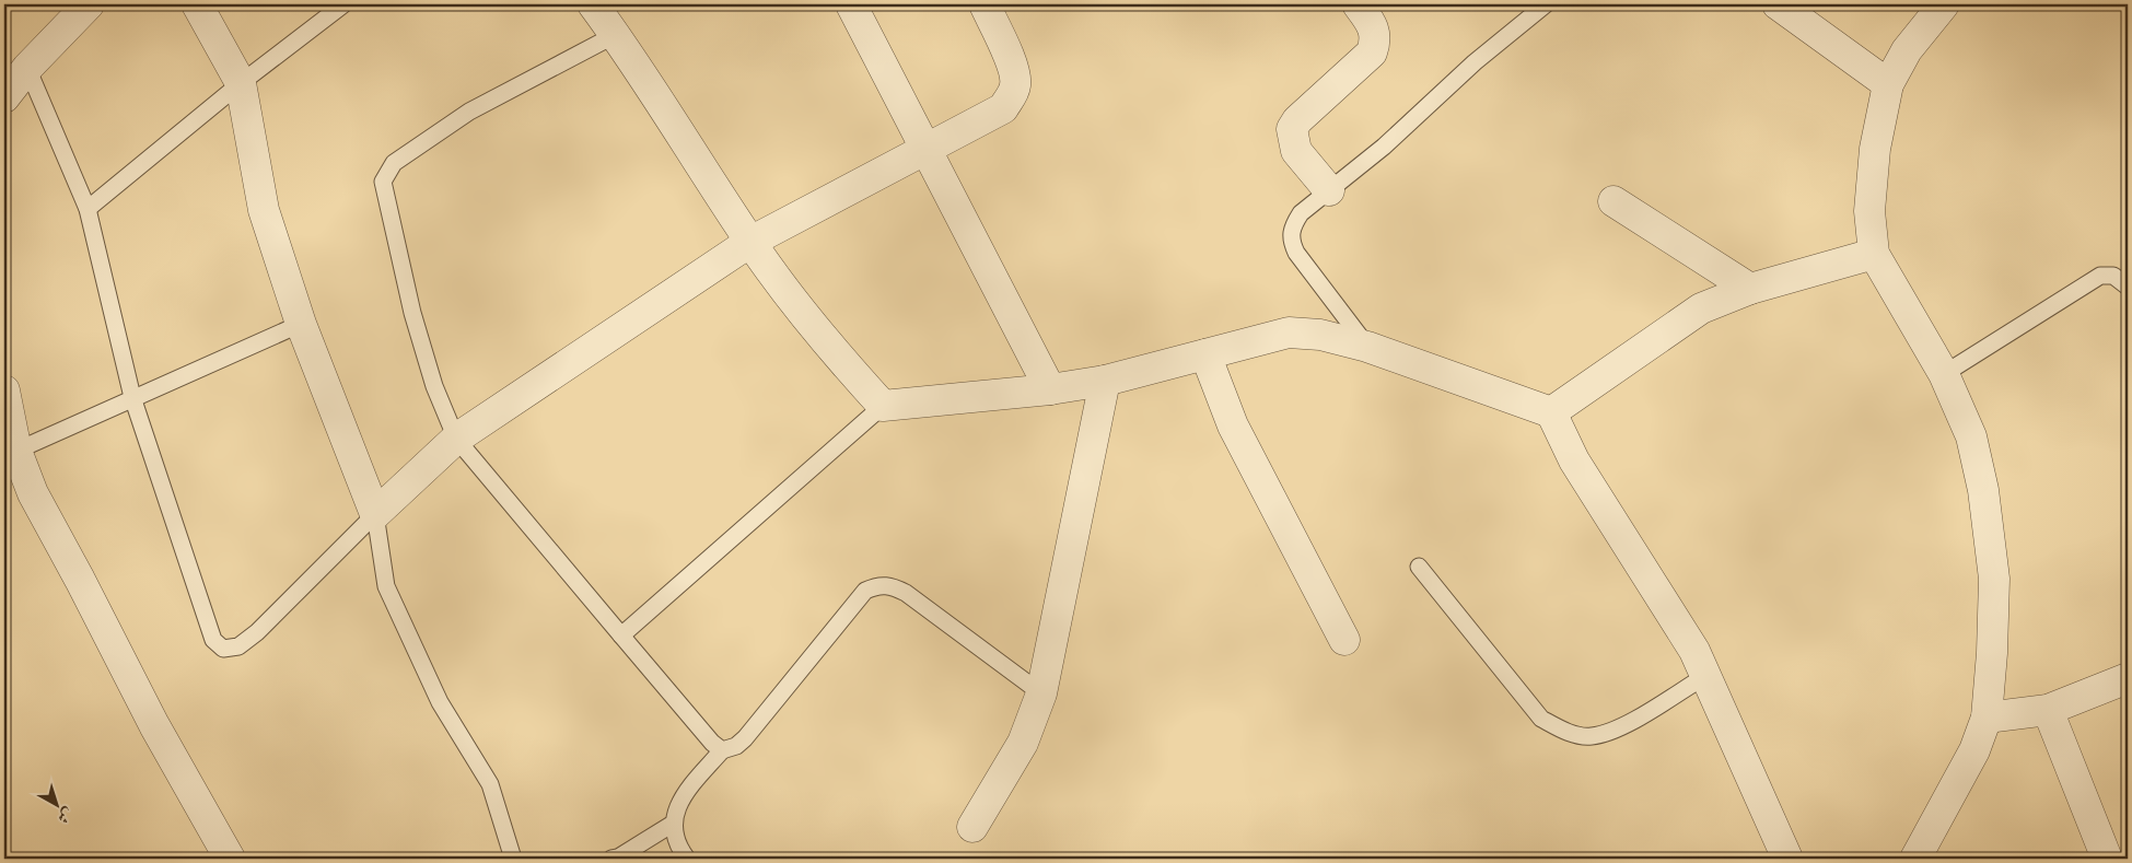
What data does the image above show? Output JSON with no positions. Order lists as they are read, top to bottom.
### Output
{
  "north": "bottom right"
}
